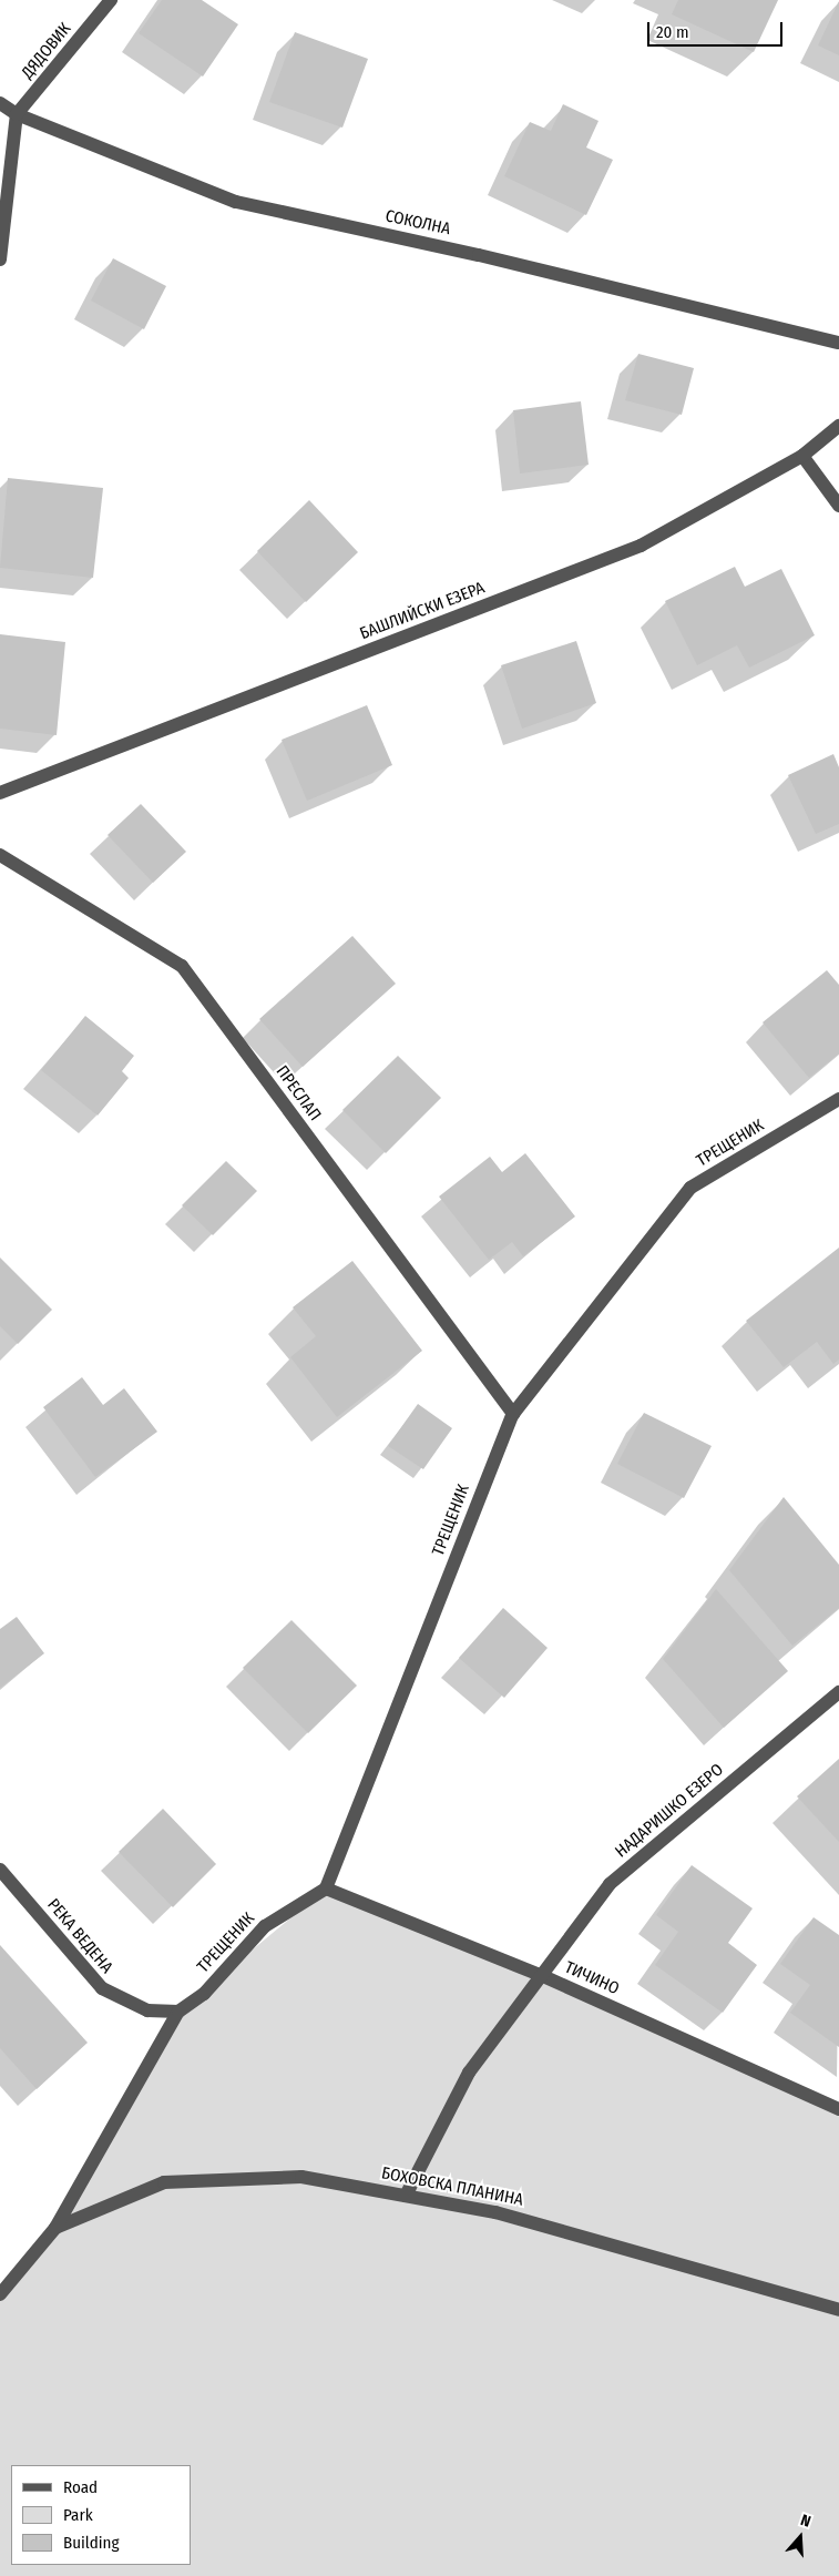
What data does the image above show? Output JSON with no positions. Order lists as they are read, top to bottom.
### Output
{
  "streets": {
    "street": [
      "ДЯДОВИК",
      "СОКОЛНА",
      "БАШЛИЙСКИ ЕЗЕРА",
      "ПРЕСЛАП",
      "ТРЕЩЕНИК",
      "НАДАРИШКО ЕЗЕРО",
      "РЕКА ВЕДЕНА",
      "ТИЧИНО",
      "БОХОВСКА ПЛАНИНА"
    ]
  },
  "crossings": [
    ["ДЯДОВИК", "СОКОЛНА"],
    ["ПРЕСЛАП", "ТРЕЩЕНИК"],
    ["ТРЕЩЕНИК", "РЕКА ВЕДЕНА"],
    ["ТРЕЩЕНИК", "ТИЧИНО"],
    ["НАДАРИШКО ЕЗЕРО", "ТИЧИНО"],
    ["НАДАРИШКО ЕЗЕРО", "БОХОВСКА ПЛАНИНА"]
  ],
  "legend": ["Road", "Park", "Building"],
  "scale_bar": "20 m",
  "north": "top"
}
